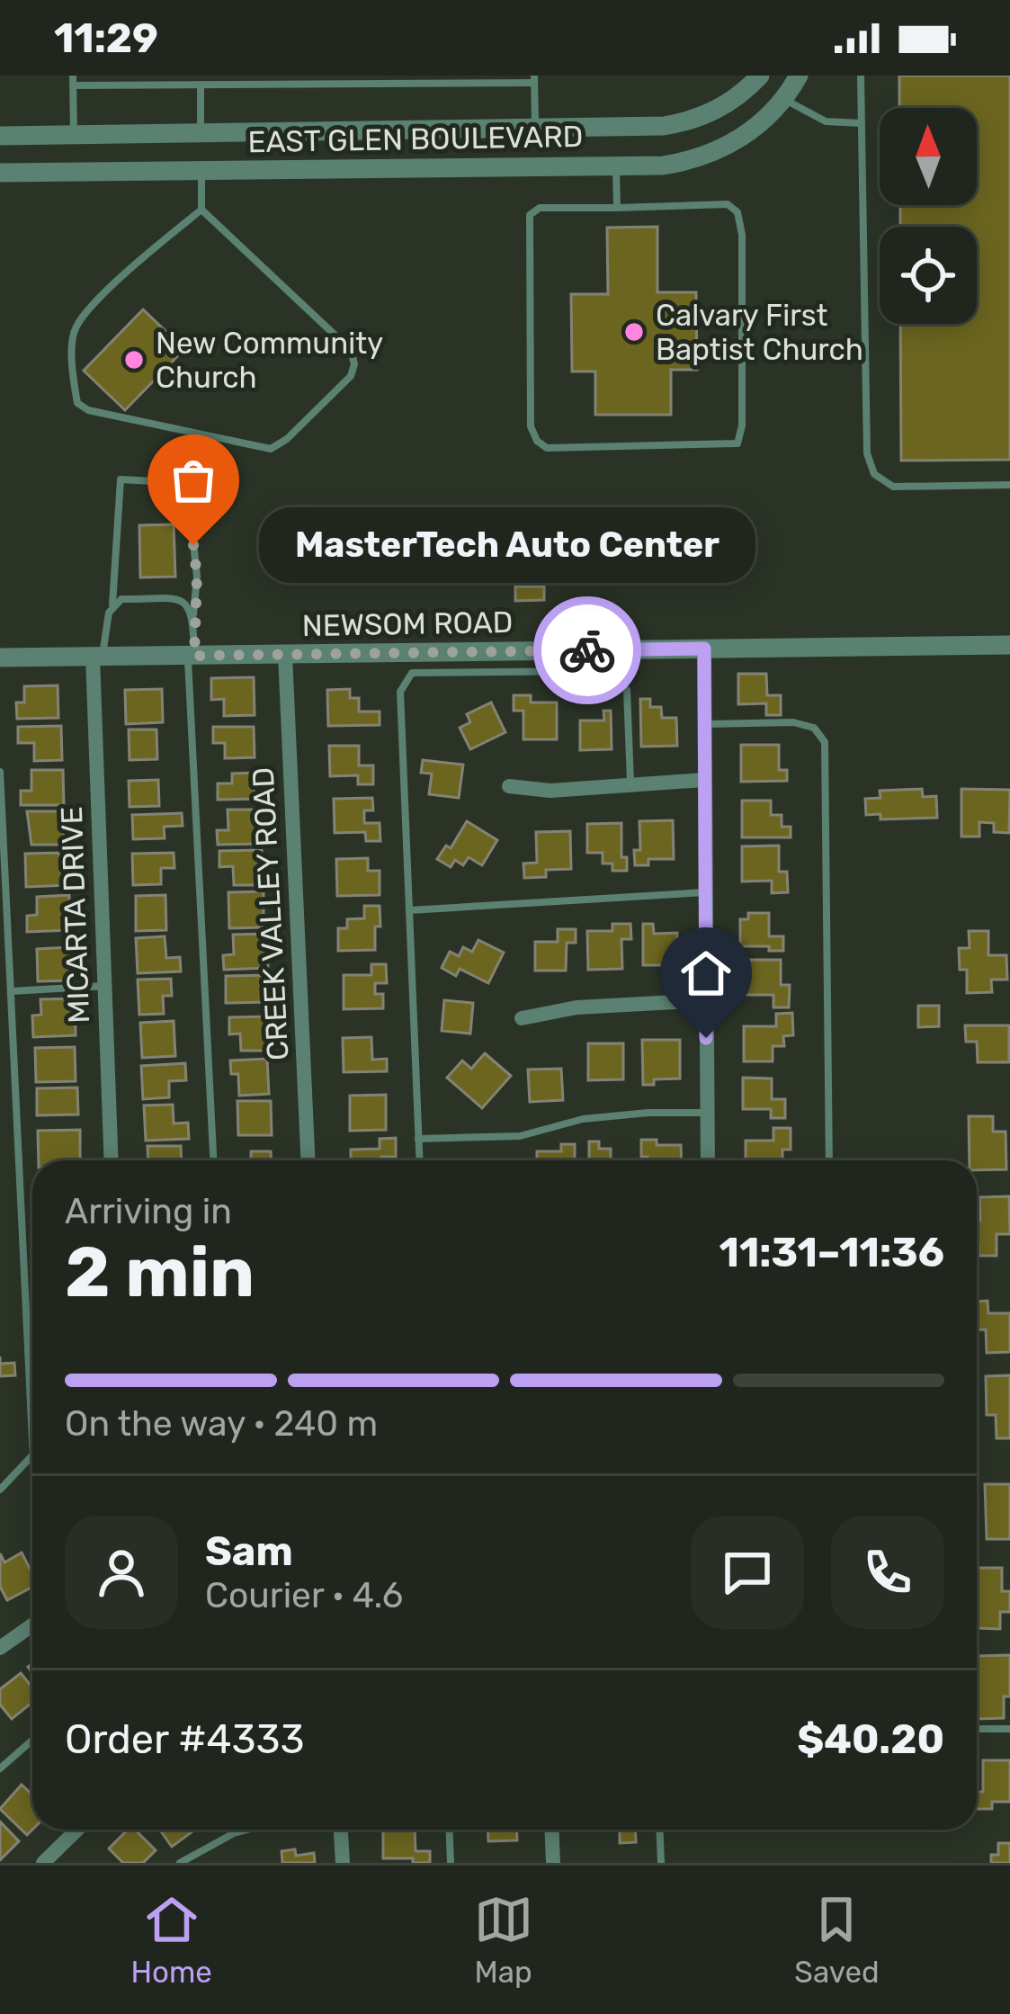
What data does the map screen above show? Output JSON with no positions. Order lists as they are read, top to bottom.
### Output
{
  "streets": {
    "street": [
      "EAST GLEN BOULEVARD",
      "NEWSOM ROAD",
      "CREEK VALLEY ROAD",
      "MICARTA DRIVE"
    ]
  },
  "crossings": [
    ["NEWSOM ROAD", "CREEK VALLEY ROAD"],
    ["NEWSOM ROAD", "MICARTA DRIVE"]
  ],
  "places": ["Calvary First Baptist Church", "New Community Church", "MasterTech Auto Center"],
  "north": "top",
  "page": {
    "status": "11:29",
    "bubble": "MasterTech Auto Center",
    "heading": ["2 min", "Arriving in", "11:31–11:36"],
    "panel": [
      "Sam",
      "Courier · 4.6",
      "Order #4333",
      "$40.20"
    ],
    "bar": "On the way · 240 m",
    "tabs": ["Home", "Map", "Saved"]
  }
}
